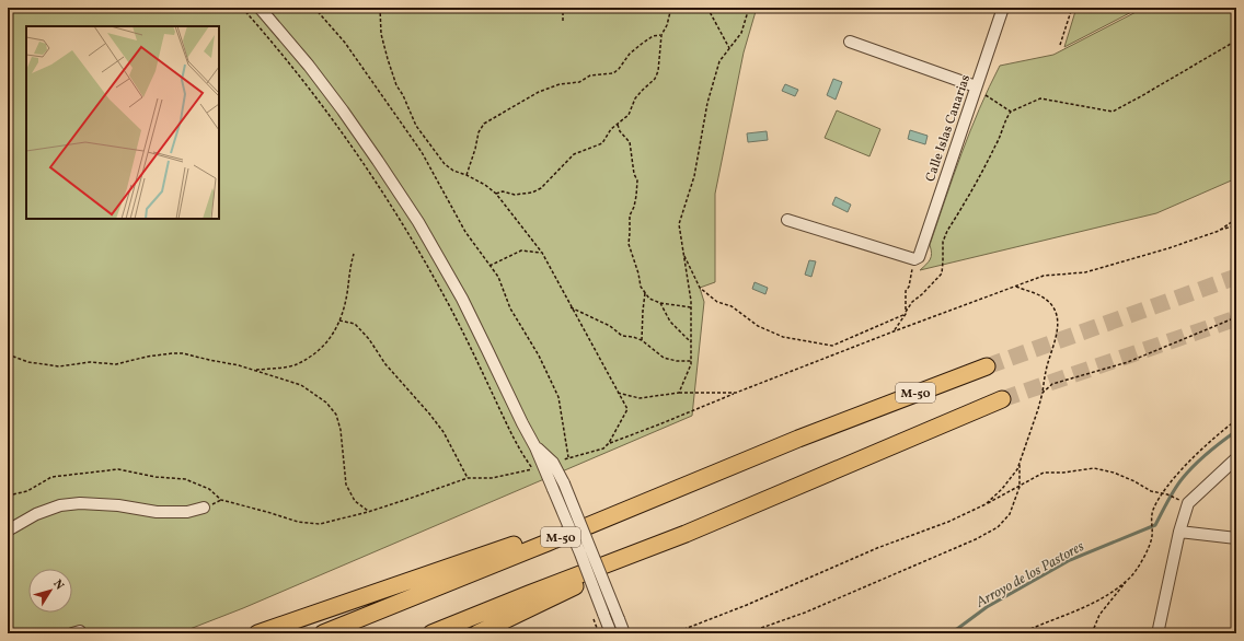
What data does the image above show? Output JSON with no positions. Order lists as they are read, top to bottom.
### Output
{
  "streets": {
    "highway": ["M-50"],
    "street": ["Calle Islas Canarias"]
  },
  "water": ["Arroyo de los Pastores"],
  "north": "top right"
}
